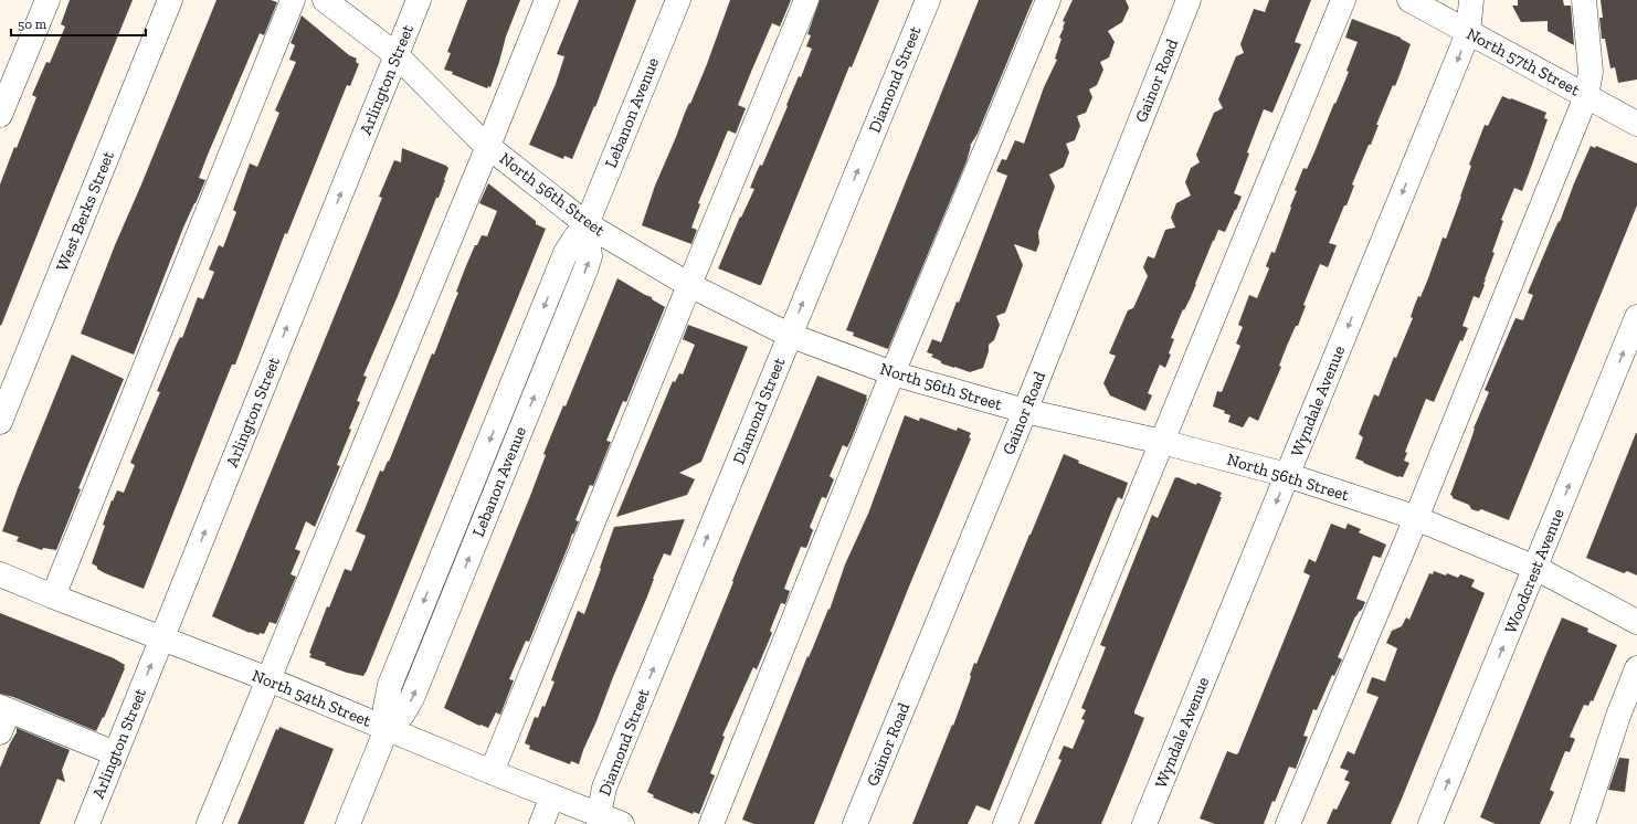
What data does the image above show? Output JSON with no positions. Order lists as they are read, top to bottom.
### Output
{
  "streets": {
    "street": [
      "North 57th Street",
      "Arlington Street",
      "Diamond Street",
      "Gainor Road",
      "Lebanon Avenue",
      "North 56th Street",
      "West Berks Street",
      "Wyndale Avenue",
      "Woodcrest Avenue",
      "North 54th Street"
    ]
  },
  "crossings": [
    ["North 57th Street", "Wyndale Avenue"],
    ["Arlington Street", "North 56th Street"],
    ["Arlington Street", "North 54th Street"],
    ["Diamond Street", "North 56th Street"],
    ["Diamond Street", "North 54th Street"],
    ["Gainor Road", "North 56th Street"],
    ["Lebanon Avenue", "North 56th Street"],
    ["Lebanon Avenue", "North 54th Street"],
    ["North 56th Street", "Wyndale Avenue"],
    ["North 56th Street", "Woodcrest Avenue"]
  ],
  "scale_bar": "50 m"
}
